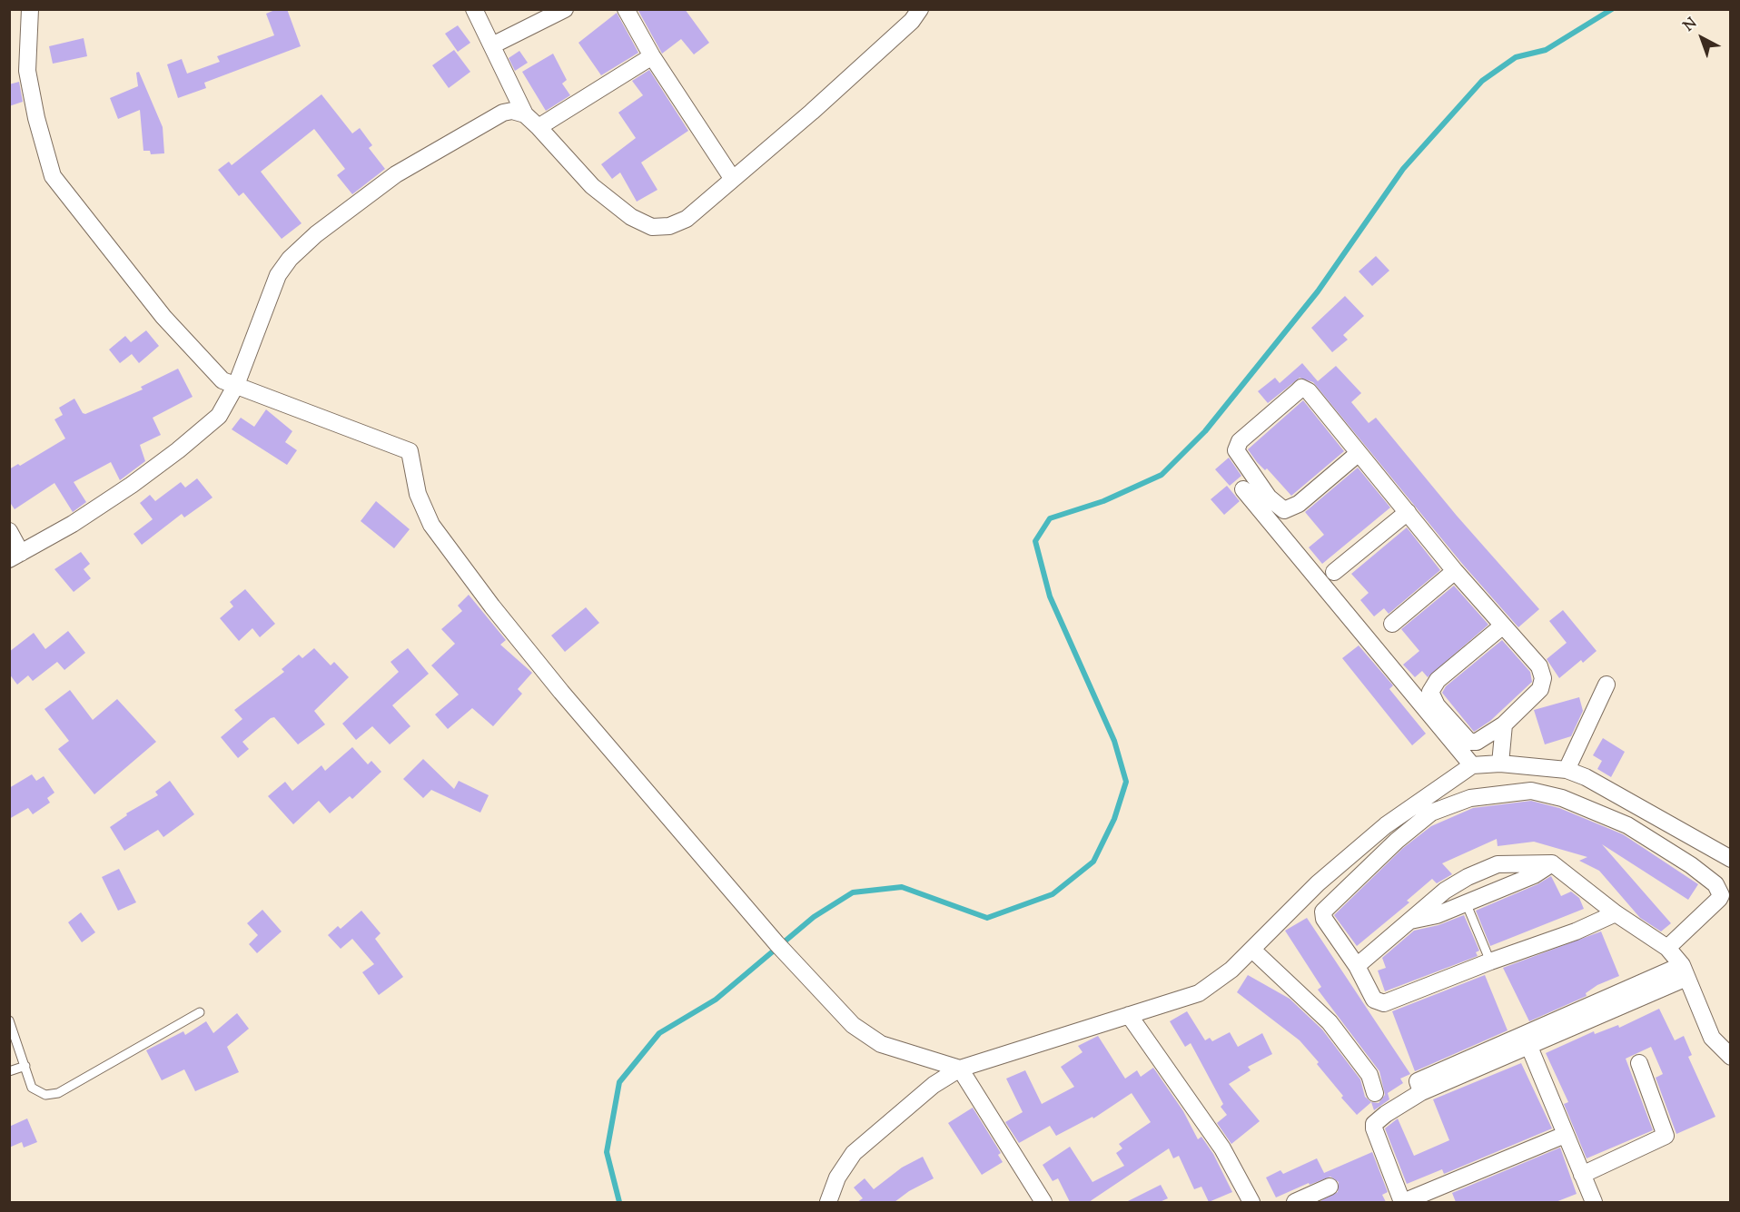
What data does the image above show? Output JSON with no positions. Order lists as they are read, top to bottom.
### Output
{
  "north": "top left"
}
